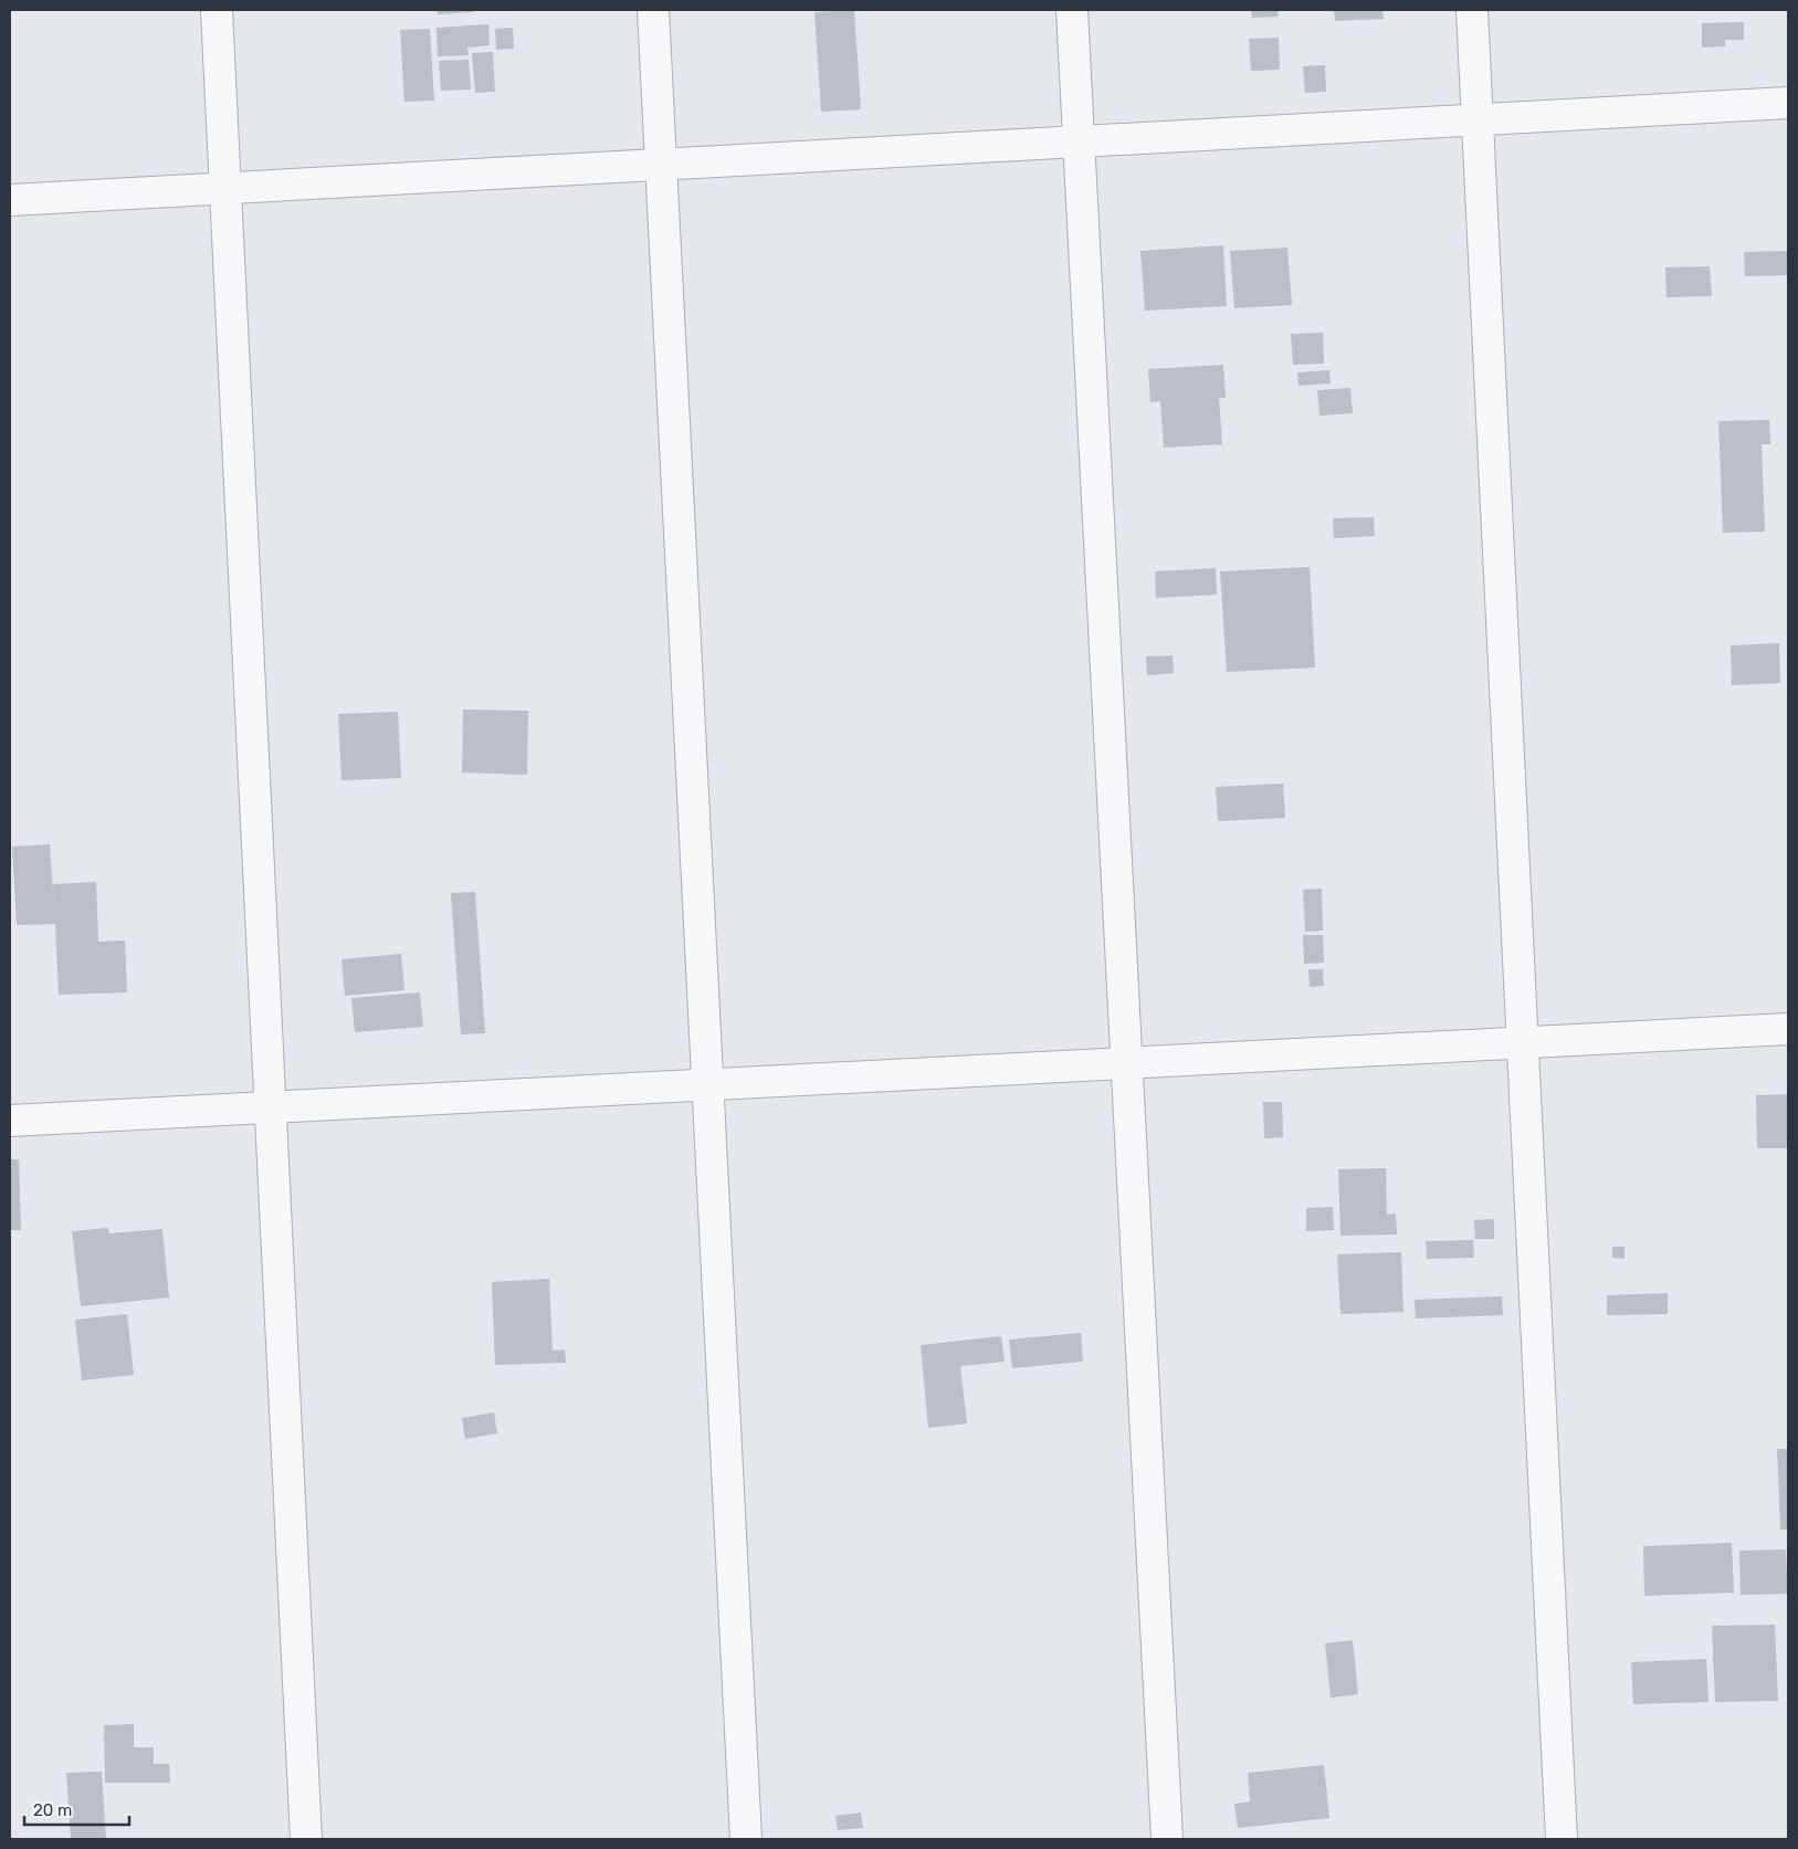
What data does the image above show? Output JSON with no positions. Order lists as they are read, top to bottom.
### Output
{
  "scale_bar": "20 m"
}
